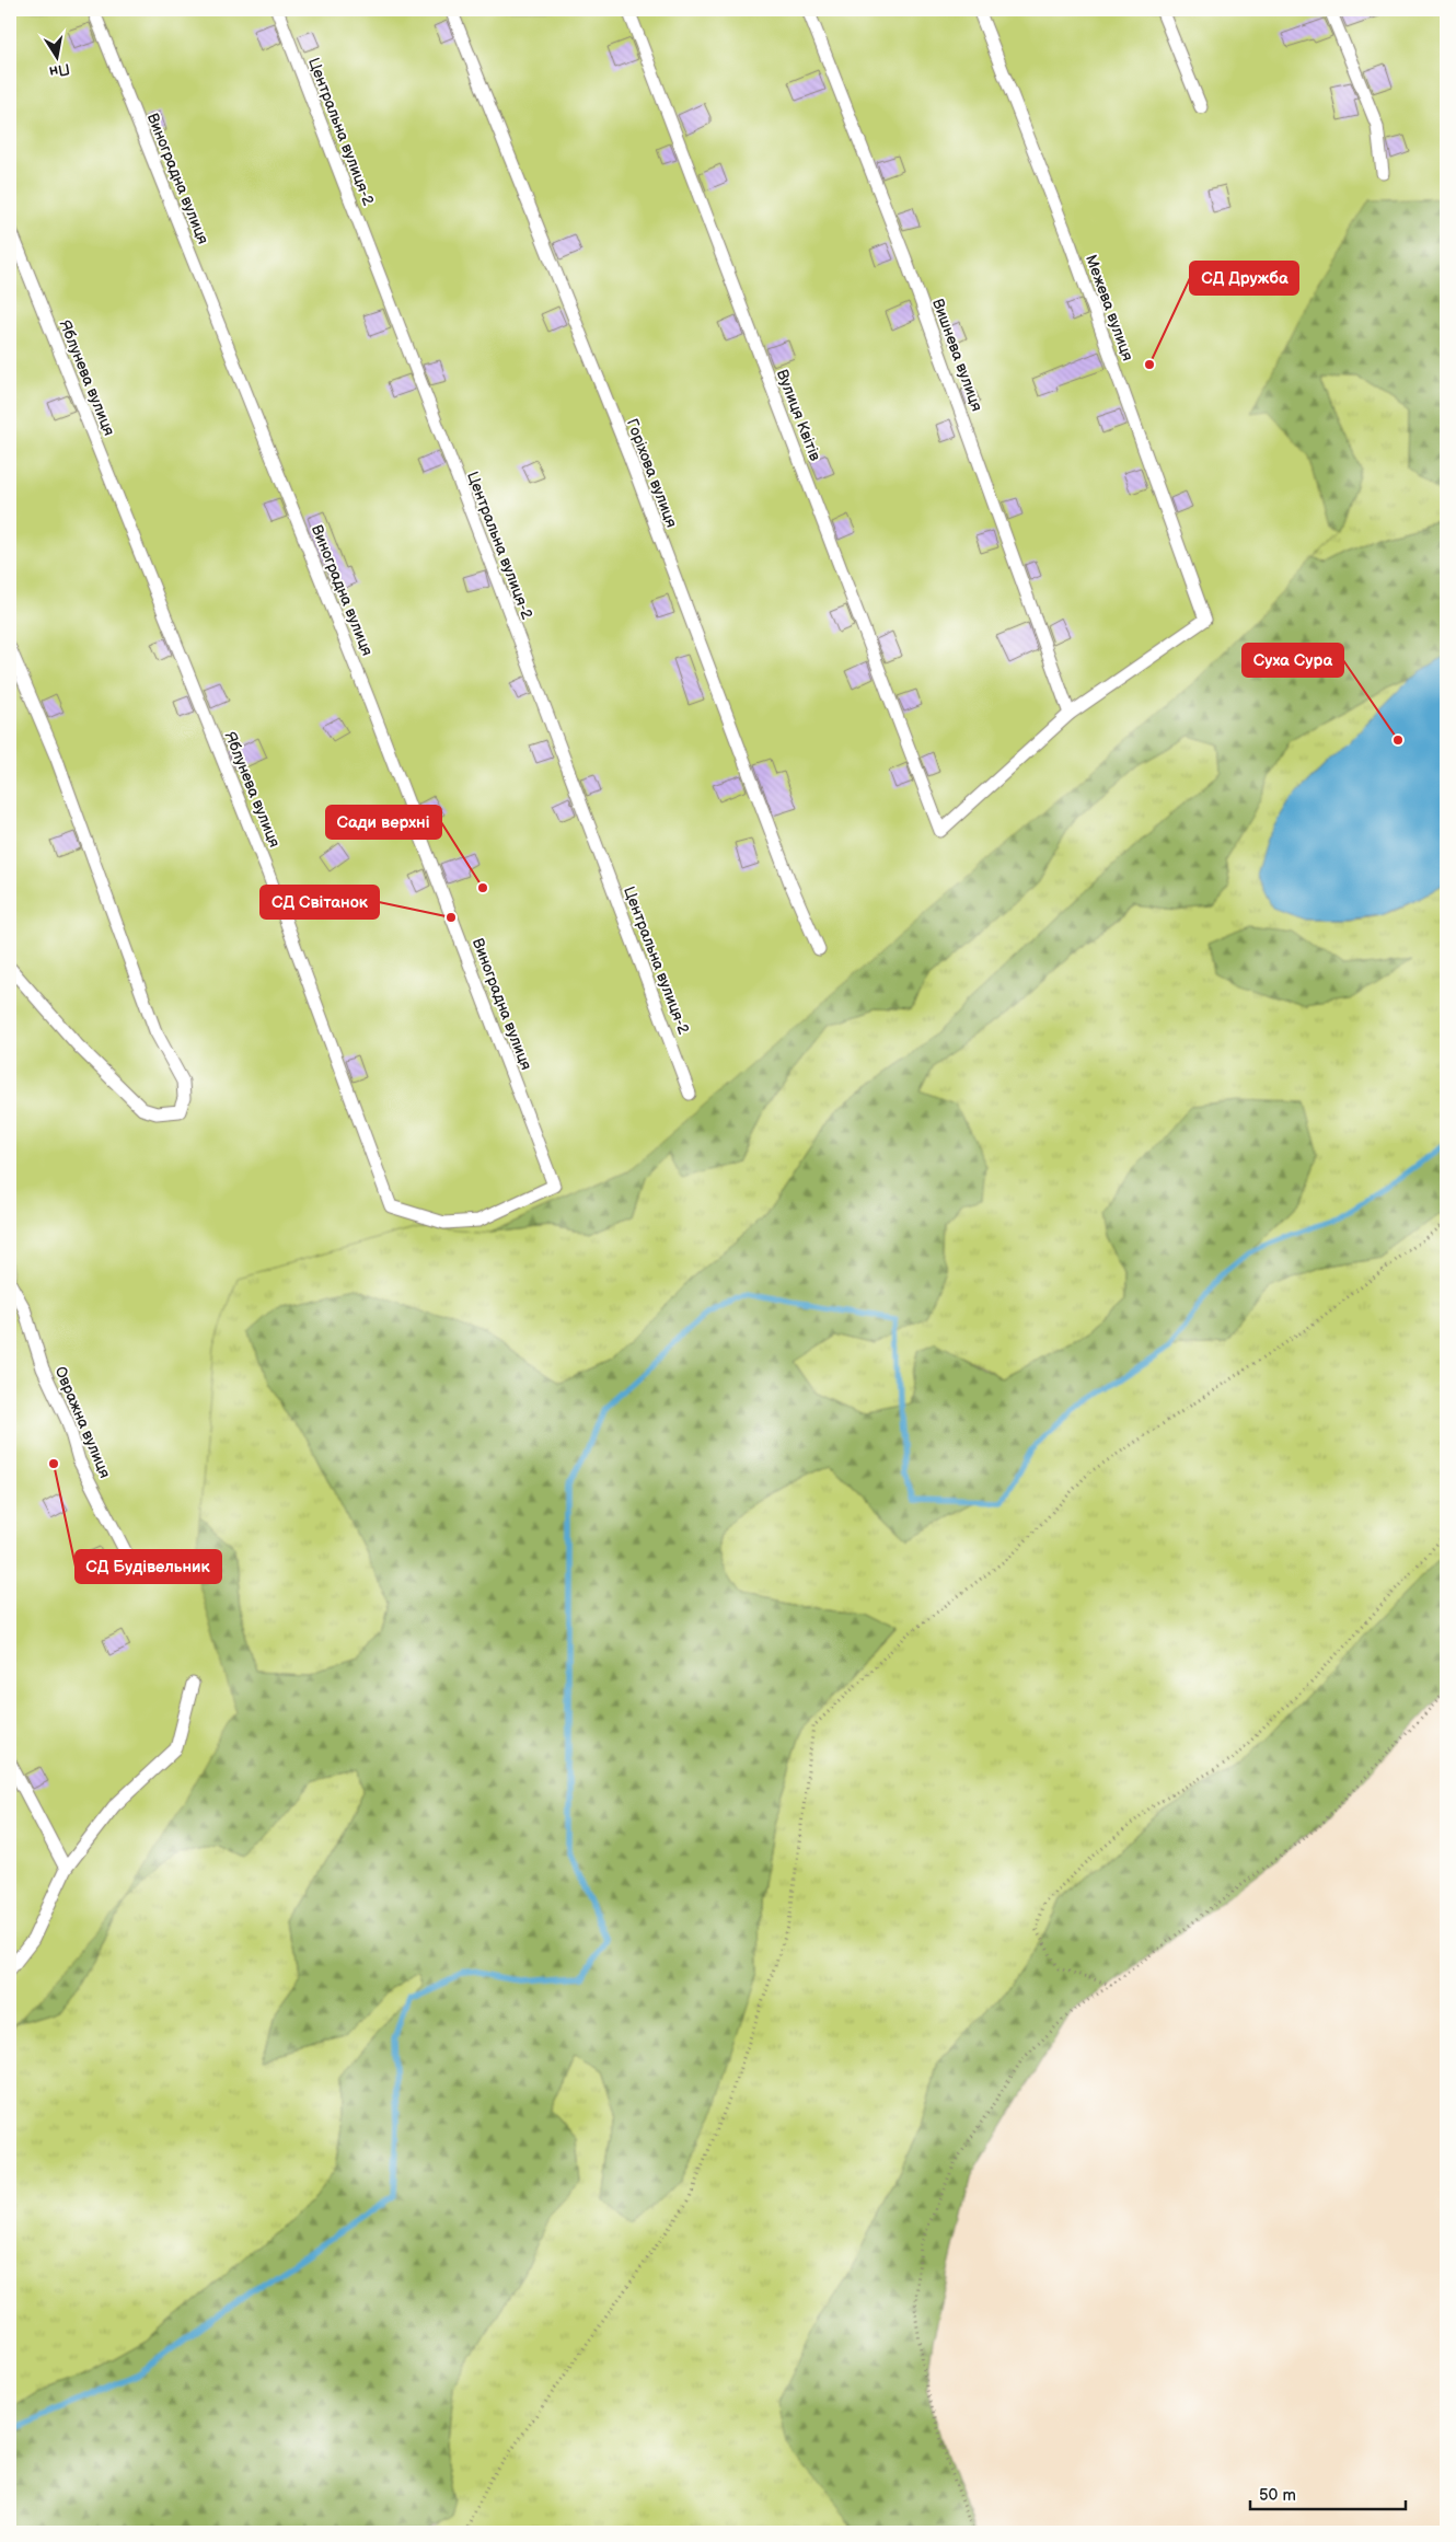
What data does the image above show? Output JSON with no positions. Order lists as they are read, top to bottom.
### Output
{
  "streets": {
    "lane": [
      "Центральна вулиця-2",
      "Виноградна вулиця",
      "Межева вулиця",
      "Вишнева вулиця",
      "Яблунева вулиця",
      "Вулиця Квітів",
      "Горіхова вулиця",
      "Овражна вулиця"
    ]
  },
  "crossings": [
    ["Виноградна вулиця", "Яблунева вулиця"],
    ["Межева вулиця", "Вишнева вулиця"],
    ["Межева вулиця", "Вулиця Квітів"],
    ["Вишнева вулиця", "Вулиця Квітів"]
  ],
  "places": [
    "СД Дружба",
    "Суха Сура",
    "Сади верхні",
    "СД Світанок",
    "СД Будівельник"
  ],
  "scale_bar": "50 m",
  "north": "bottom"
}
